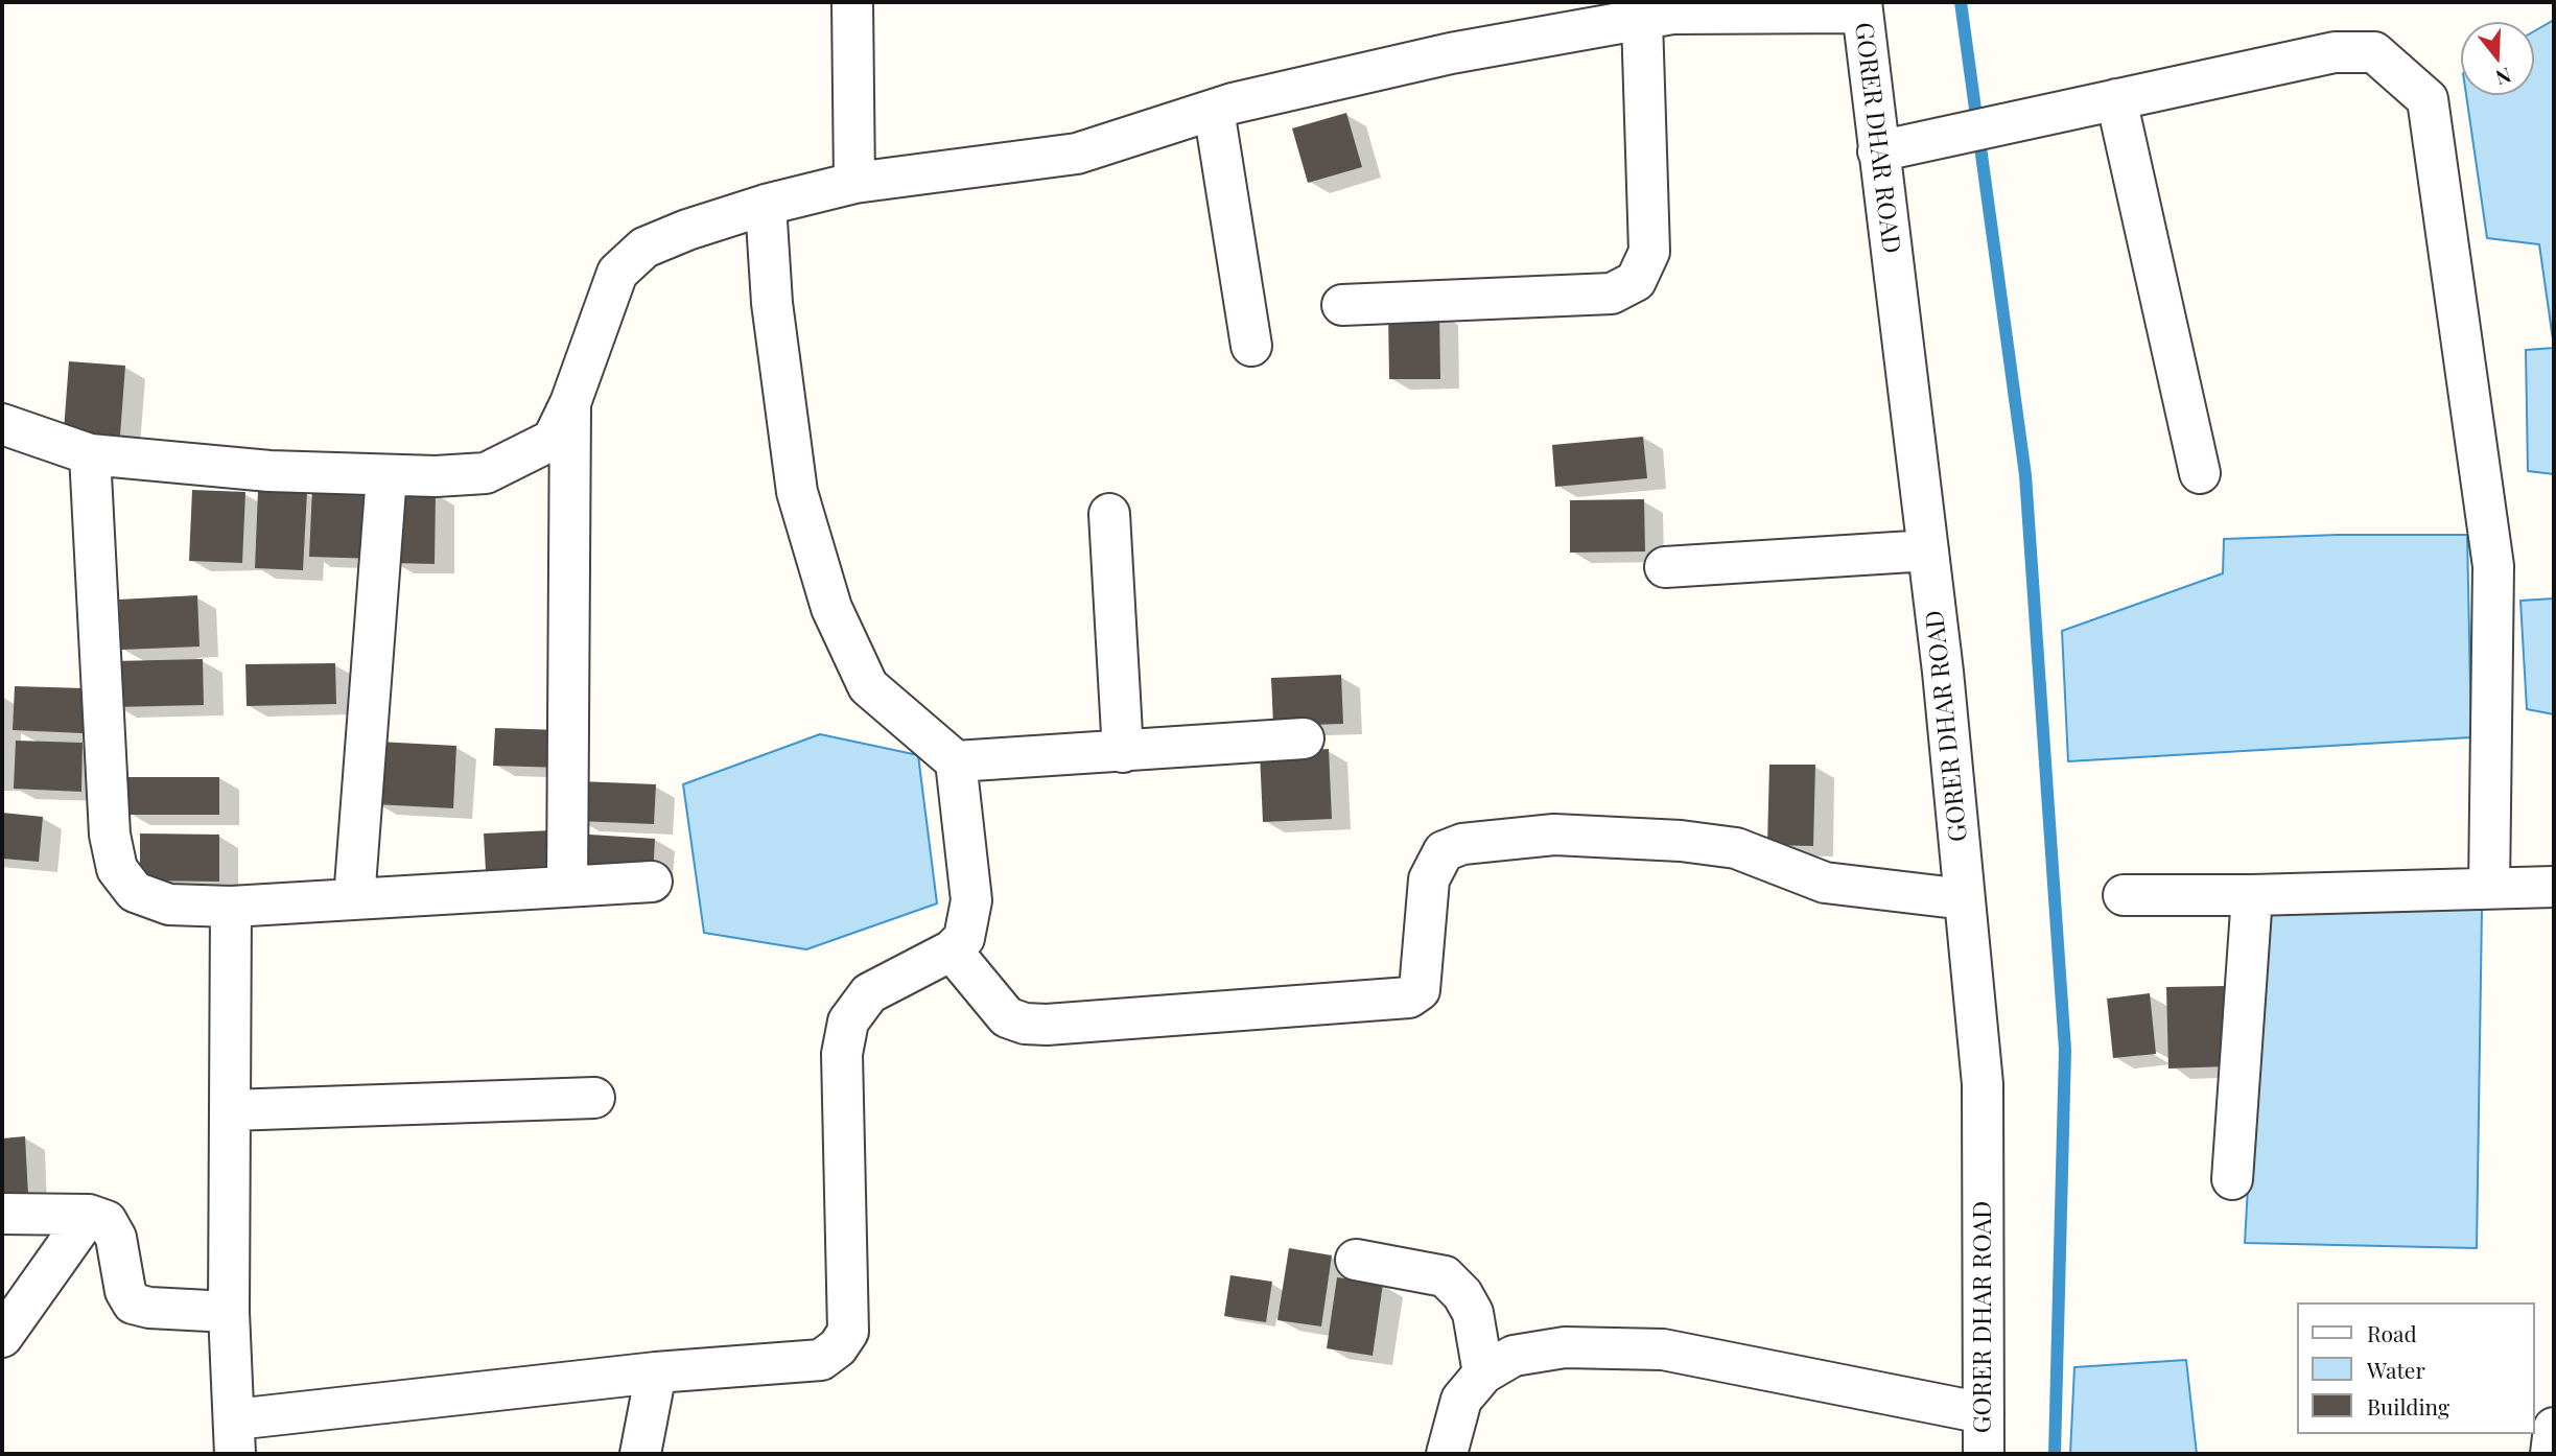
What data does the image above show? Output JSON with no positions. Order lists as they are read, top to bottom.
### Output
{
  "streets": {
    "street": ["GORER DHAR ROAD"]
  },
  "legend": ["Road", "Water", "Building"],
  "north": "bottom"
}
